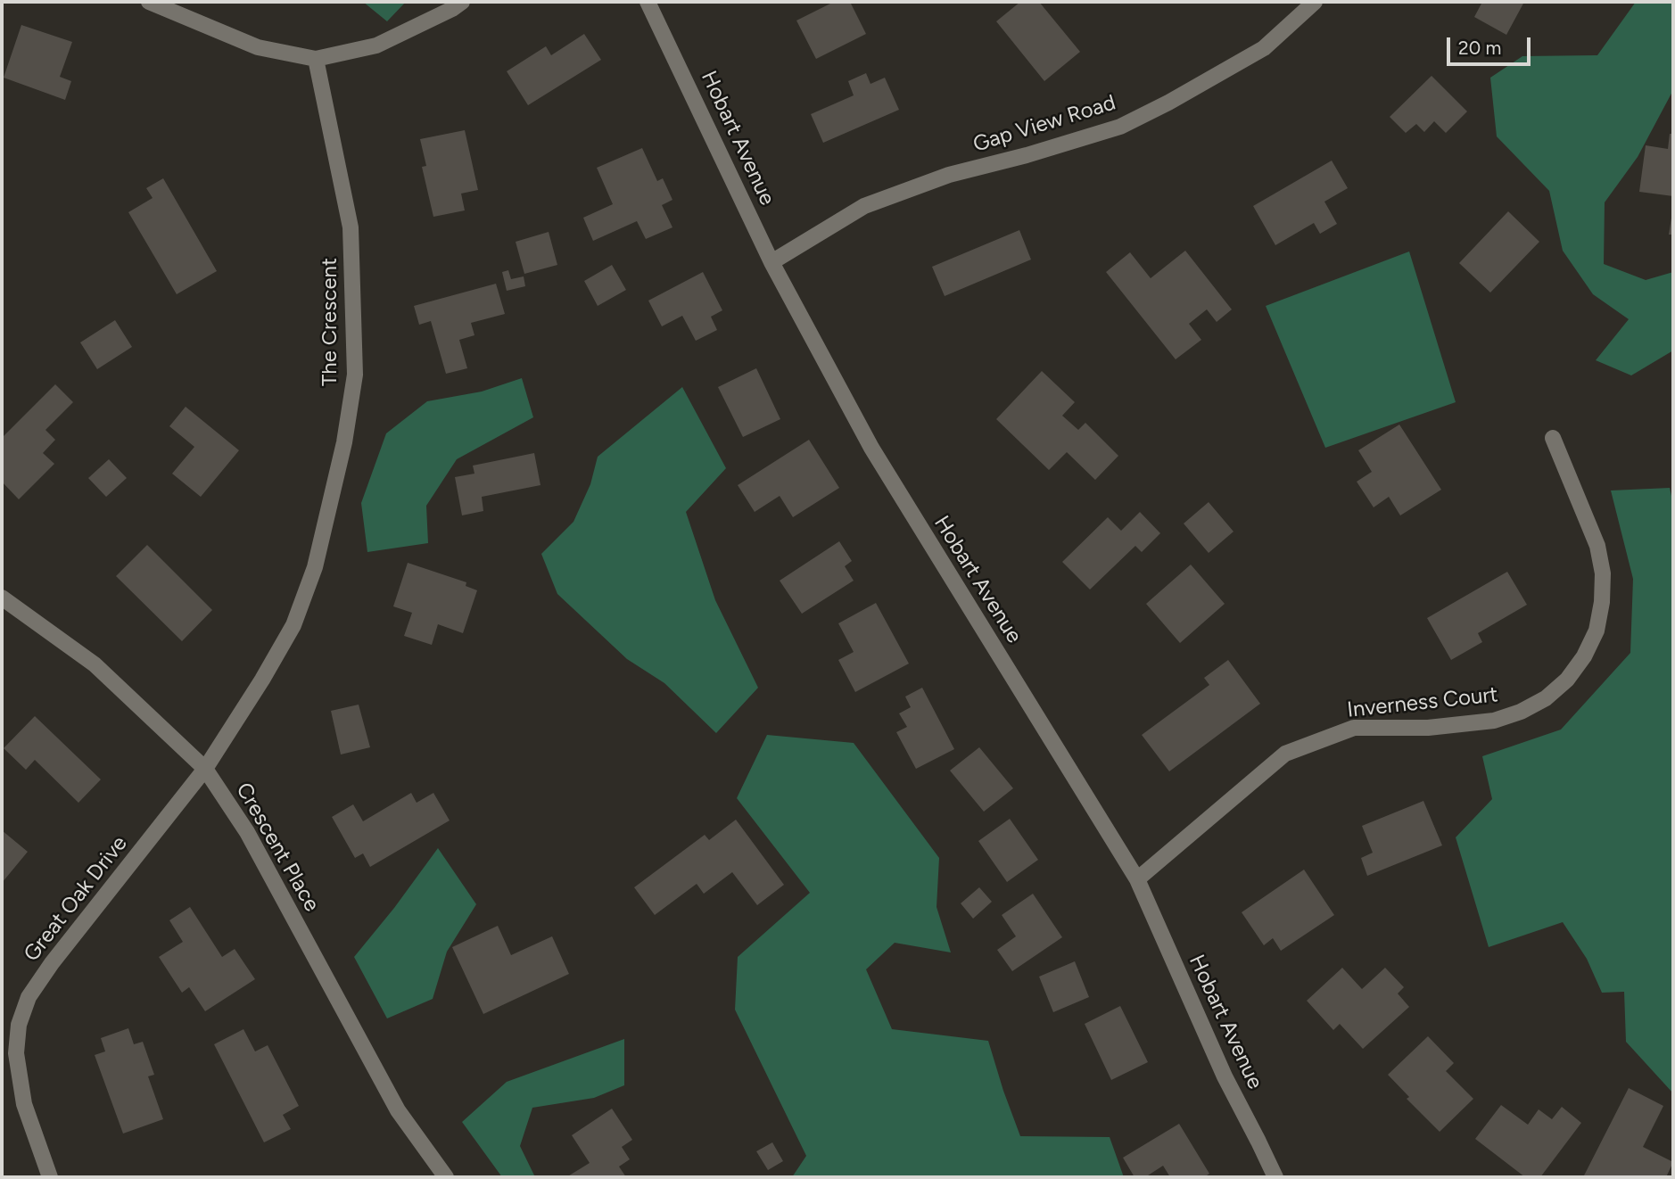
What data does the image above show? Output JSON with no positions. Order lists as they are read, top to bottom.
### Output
{
  "streets": {
    "street": [
      "Gap View Road",
      "Hobart Avenue",
      "The Crescent",
      "Inverness Court",
      "Crescent Place",
      "Great Oak Drive"
    ]
  },
  "crossings": [
    ["Gap View Road", "Hobart Avenue"],
    ["Hobart Avenue", "Inverness Court"],
    ["The Crescent", "Crescent Place"],
    ["The Crescent", "Great Oak Drive"],
    ["Crescent Place", "Great Oak Drive"]
  ],
  "scale_bar": "20 m"
}
